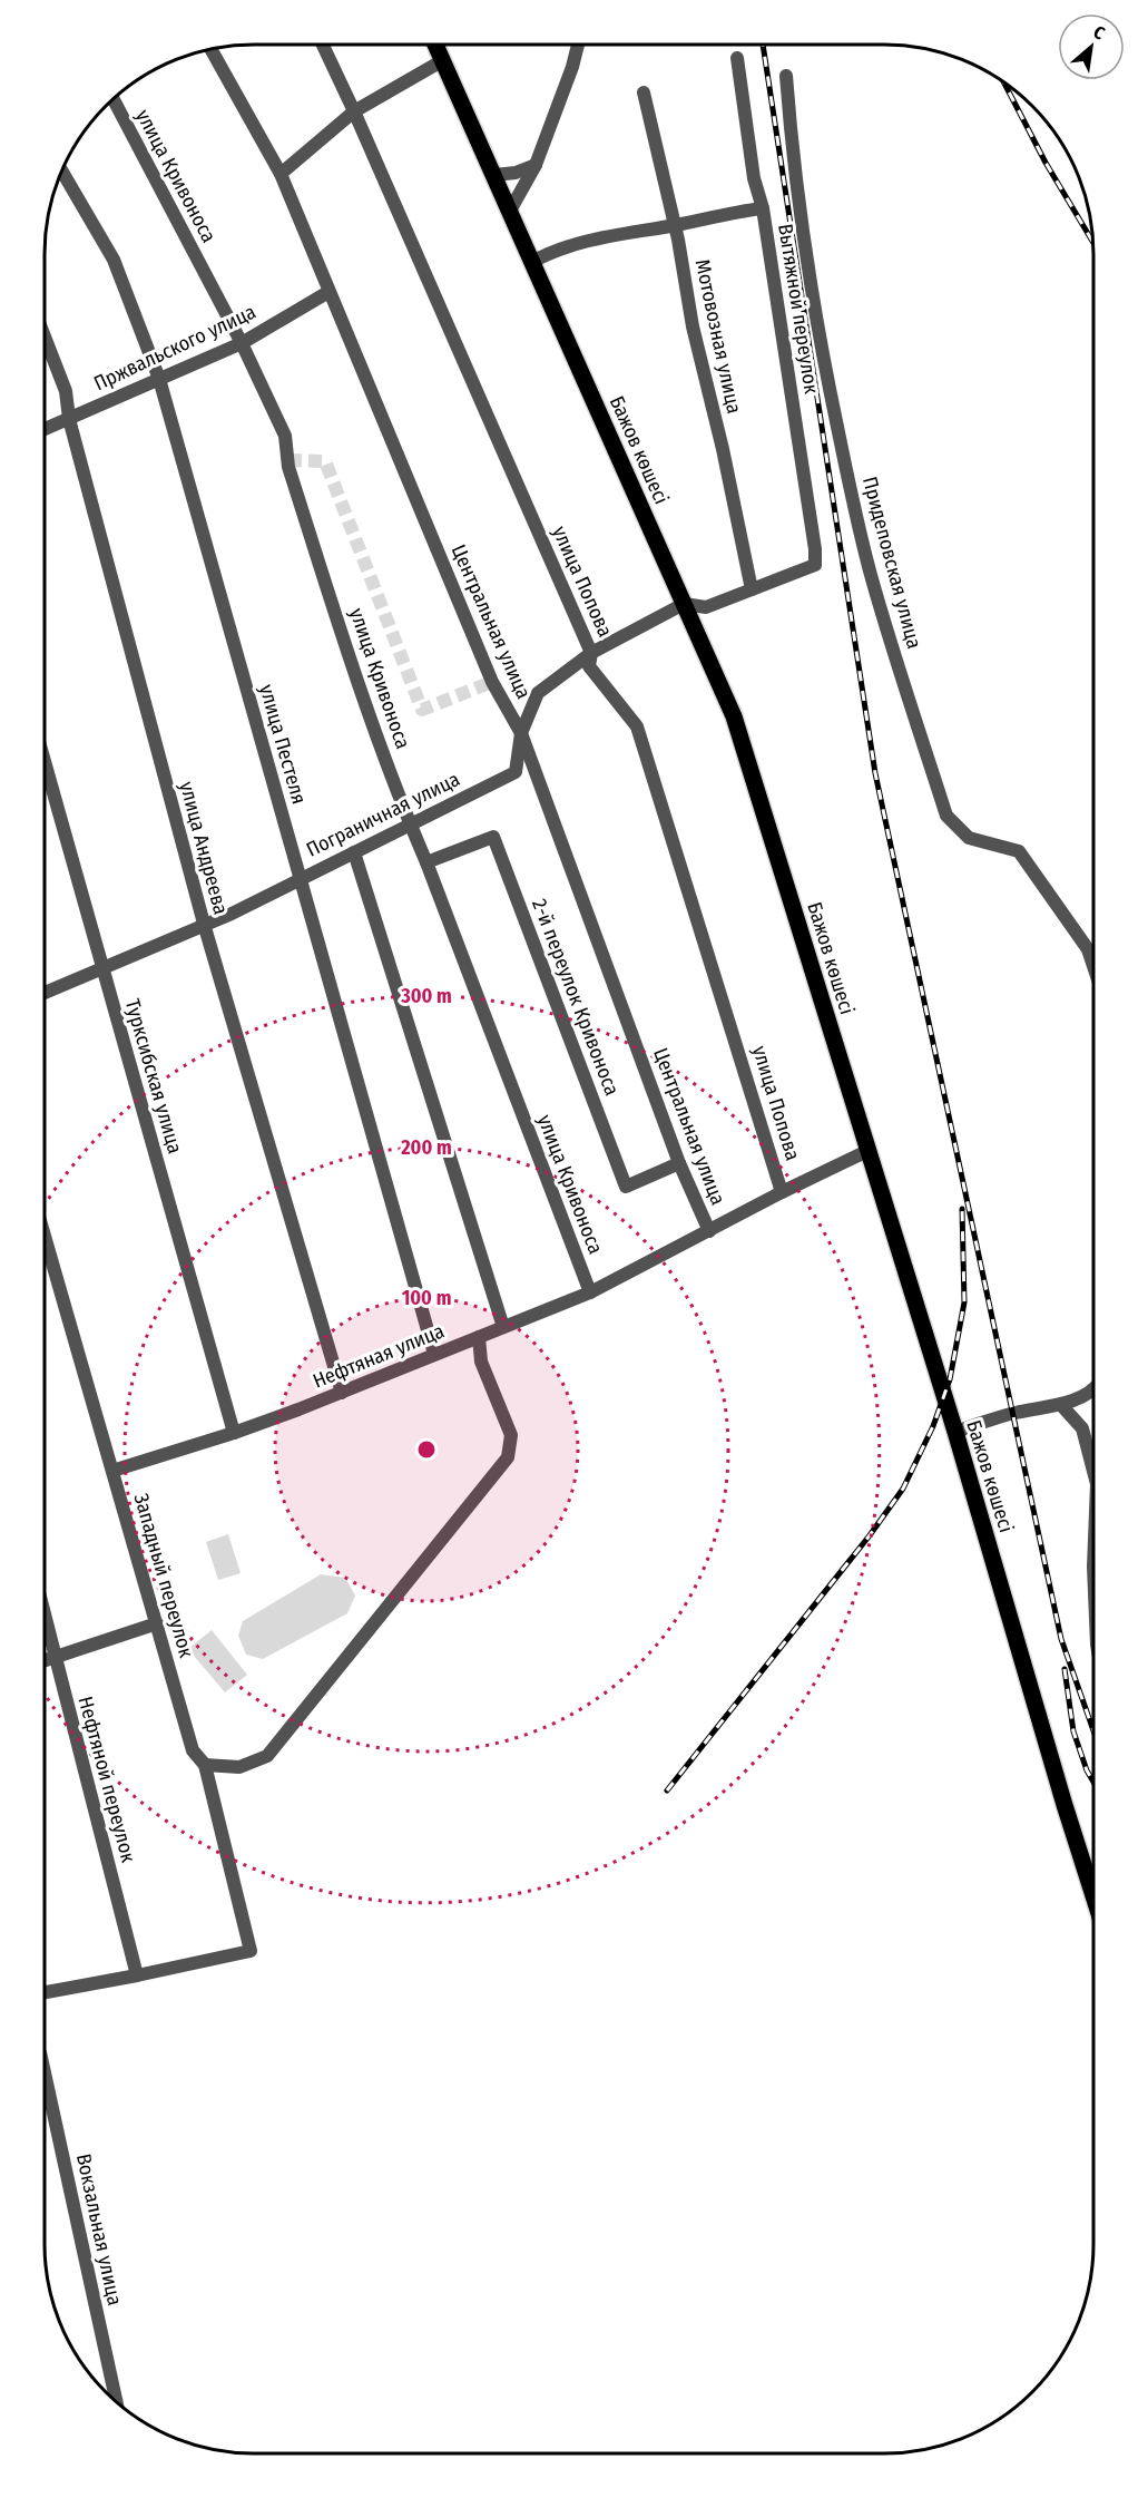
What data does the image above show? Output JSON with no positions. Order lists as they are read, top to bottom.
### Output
{
  "streets": {
    "main road": ["Бажов көшесі"],
    "street": [
      "улица Кривоноса",
      "Вытяжной переулок",
      "Мотовозная улица",
      "Пржвальского улица",
      "Придеповская улица",
      "улица Попова",
      "Центральная улица",
      "улица Пестеля",
      "Пограничная улица",
      "улица Андреева",
      "2-й переулок Кривоноса",
      "Турксибская улица",
      "Нефтяная улица",
      "Западный переулок",
      "Нефтяной переулок",
      "Вокзальная улица"
    ]
  },
  "crossings": [
    ["улица Кривоноса", "Пржвальского улица"],
    ["улица Кривоноса", "Пограничная улица"],
    ["улица Кривоноса", "2-й переулок Кривоноса"],
    ["улица Кривоноса", "Нефтяная улица"],
    ["Вытяжной переулок", "Мотовозная улица"],
    ["Пржвальского улица", "Центральная улица"],
    ["Пржвальского улица", "улица Пестеля"],
    ["Пржвальского улица", "улица Андреева"],
    ["Бажов көшесі", "Пограничная улица"],
    ["Бажов көшесі", "Нефтяная улица"],
    ["улица Попова", "Пограничная улица"],
    ["улица Попова", "Нефтяная улица"],
    ["Центральная улица", "Пограничная улица"],
    ["Центральная улица", "2-й переулок Кривоноса"],
    ["Центральная улица", "Нефтяная улица"],
    ["улица Пестеля", "Пограничная улица"],
    ["улица Пестеля", "Нефтяная улица"],
    ["Пограничная улица", "улица Андреева"],
    ["Пограничная улица", "Турксибская улица"],
    ["улица Андреева", "Нефтяная улица"],
    ["Турксибская улица", "Нефтяная улица"],
    ["Нефтяная улица", "Западный переулок"],
    ["Западный переулок", "Нефтяной переулок"]
  ],
  "north": "top right",
  "rings": ["300 m", "200 m", "100 m"]
}
